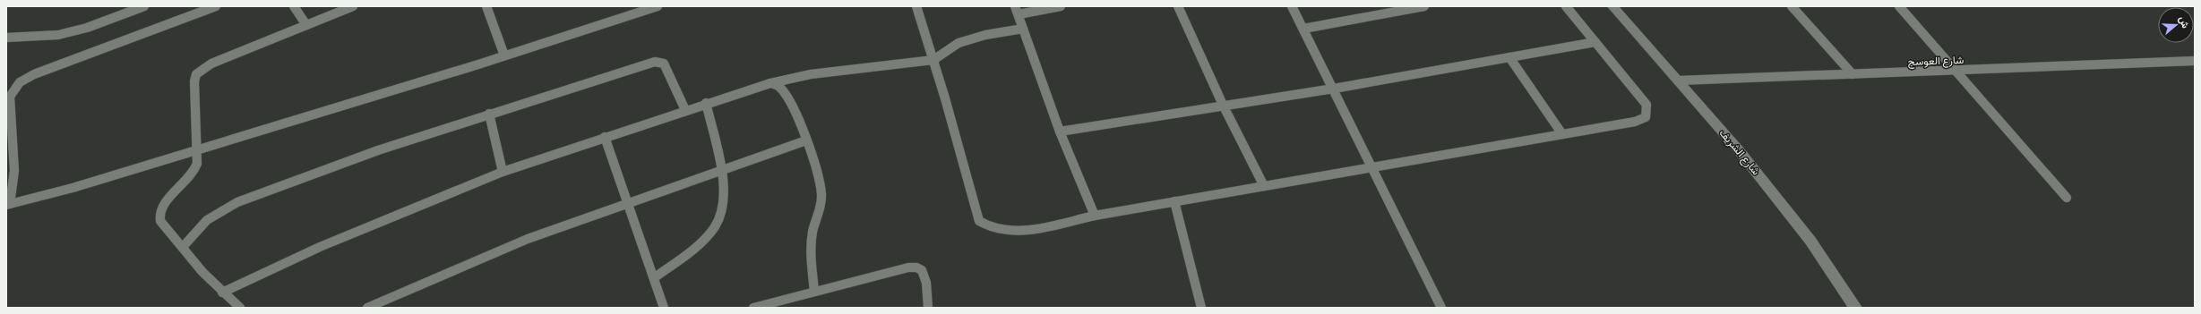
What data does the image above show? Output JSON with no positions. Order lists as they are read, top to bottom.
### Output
{
  "streets": {
    "main road": ["شارع الشريف"],
    "street": ["شارع العوسج"]
  },
  "crossings": [
    ["شارع العوسج", "شارع الشريف"]
  ],
  "north": "right"
}
